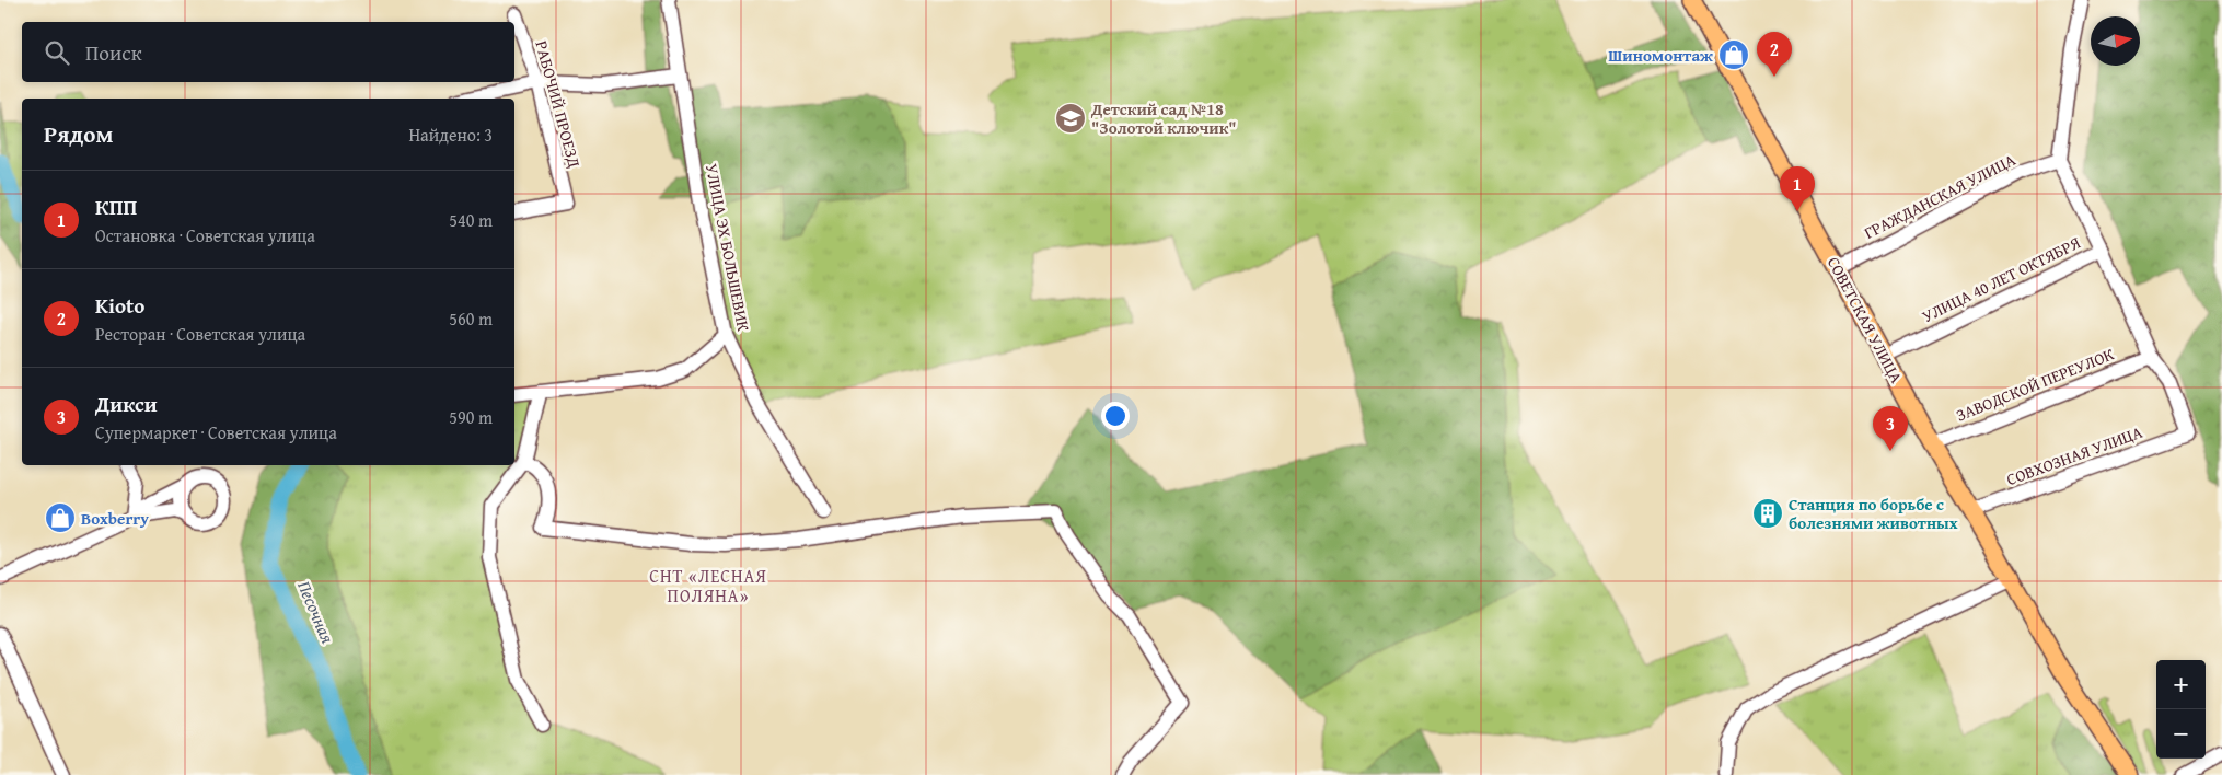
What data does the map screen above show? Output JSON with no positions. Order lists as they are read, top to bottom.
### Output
{
  "streets": {
    "main road": ["СОВЕТСКАЯ УЛИЦА"],
    "street": [
      "РАБОЧИЙ ПРОЕЗД",
      "ГРАЖДАНСКАЯ УЛИЦА",
      "УЛИЦА ЭХ БОЛЬШЕВИК",
      "УЛИЦА 40 ЛЕТ ОКТЯБРЯ",
      "ЗАВОДСКОЙ ПЕРЕУЛОК",
      "СОВХОЗНАЯ УЛИЦА"
    ]
  },
  "crossings": [
    ["ГРАЖДАНСКАЯ УЛИЦА", "УЛИЦА 40 ЛЕТ ОКТЯБРЯ"],
    ["ГРАЖДАНСКАЯ УЛИЦА", "СОВЕТСКАЯ УЛИЦА"],
    ["УЛИЦА 40 ЛЕТ ОКТЯБРЯ", "СОВЕТСКАЯ УЛИЦА"],
    ["СОВЕТСКАЯ УЛИЦА", "ЗАВОДСКОЙ ПЕРЕУЛОК"],
    ["СОВЕТСКАЯ УЛИЦА", "СОВХОЗНАЯ УЛИЦА"],
    ["ЗАВОДСКОЙ ПЕРЕУЛОК", "СОВХОЗНАЯ УЛИЦА"]
  ],
  "districts": ["СНТ «ЛЕСНАЯ ПОЛЯНА»"],
  "water": ["Песочная"],
  "places": {
    "shop": ["Шиномонтаж", "Boxberry"],
    "school or university": ["Детский сад №18 \"Золотой ключик\""],
    "building": ["Станция по борьбе с болезнями животных"]
  },
  "north": "right",
  "page": {
    "search": "Поиск",
    "pins": ["2", "1", "3"],
    "heading": ["Рядом", "Найдено: 3"],
    "list": [
      {
        "mark": "1",
        "name": "КПП",
        "note": "Остановка · Советская улица",
        "value": "540 m"
      },
      {
        "mark": "2",
        "name": "Kioto",
        "note": "Ресторан · Советская улица",
        "value": "560 m"
      },
      {
        "mark": "3",
        "name": "Дикси",
        "note": "Супермаркет · Советская улица",
        "value": "590 m"
      }
    ],
    "map_buttons": ["+", "−"]
  }
}
